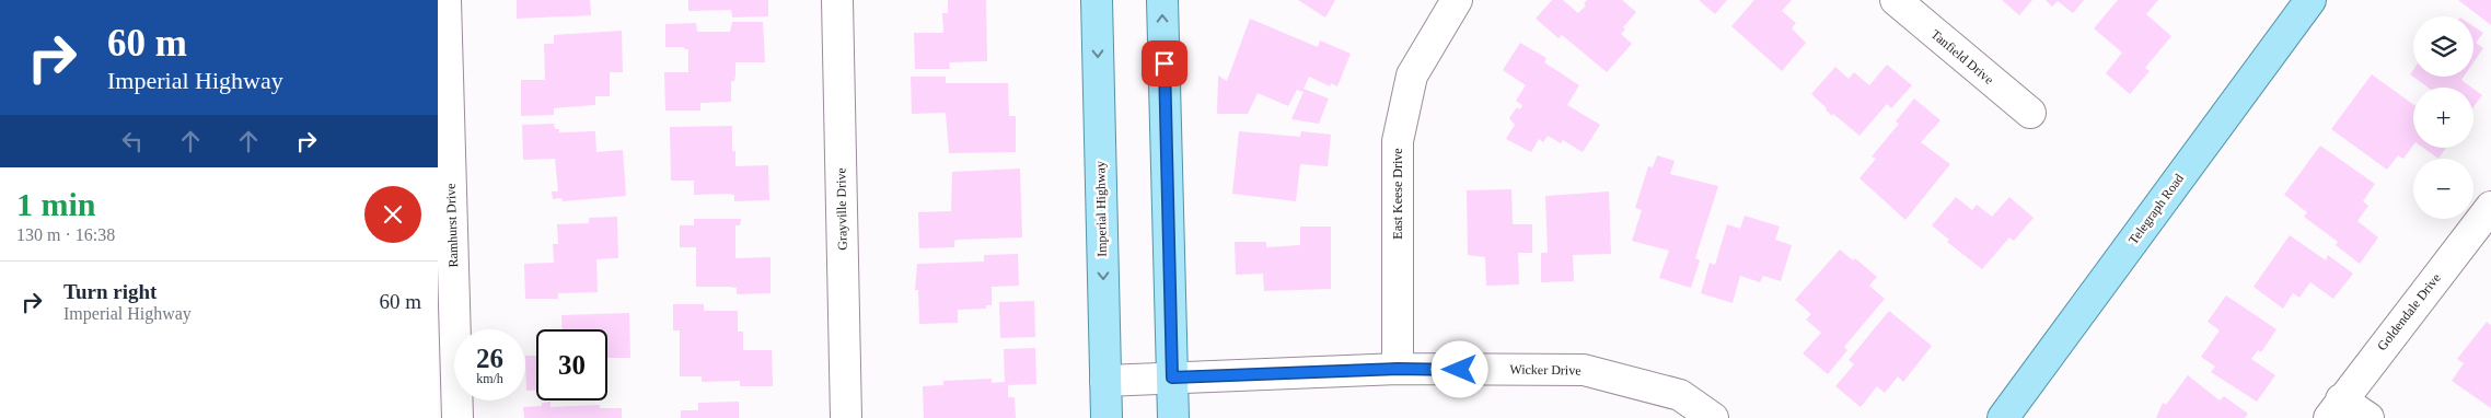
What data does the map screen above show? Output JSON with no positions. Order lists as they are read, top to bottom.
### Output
{
  "streets": {
    "main road": ["Imperial Highway", "Telegraph Road"],
    "street": [
      "Tanfield Drive",
      "East Keese Drive",
      "Grayville Drive",
      "Ramhurst Drive",
      "Goldendale Drive",
      "Wicker Drive"
    ]
  },
  "crossings": [
    ["East Keese Drive", "Wicker Drive"],
    ["Imperial Highway", "Wicker Drive"]
  ],
  "page": {
    "turn": ["60 m", "Imperial Highway"],
    "map_buttons": ["+", "−"],
    "heading": ["1 min", "130 m · 16:38"],
    "list": [
      {
        "name": "Turn right",
        "note": "Imperial Highway",
        "value": "60 m"
      }
    ],
    "speed": "26 km/h",
    "limit": "30"
  }
}
